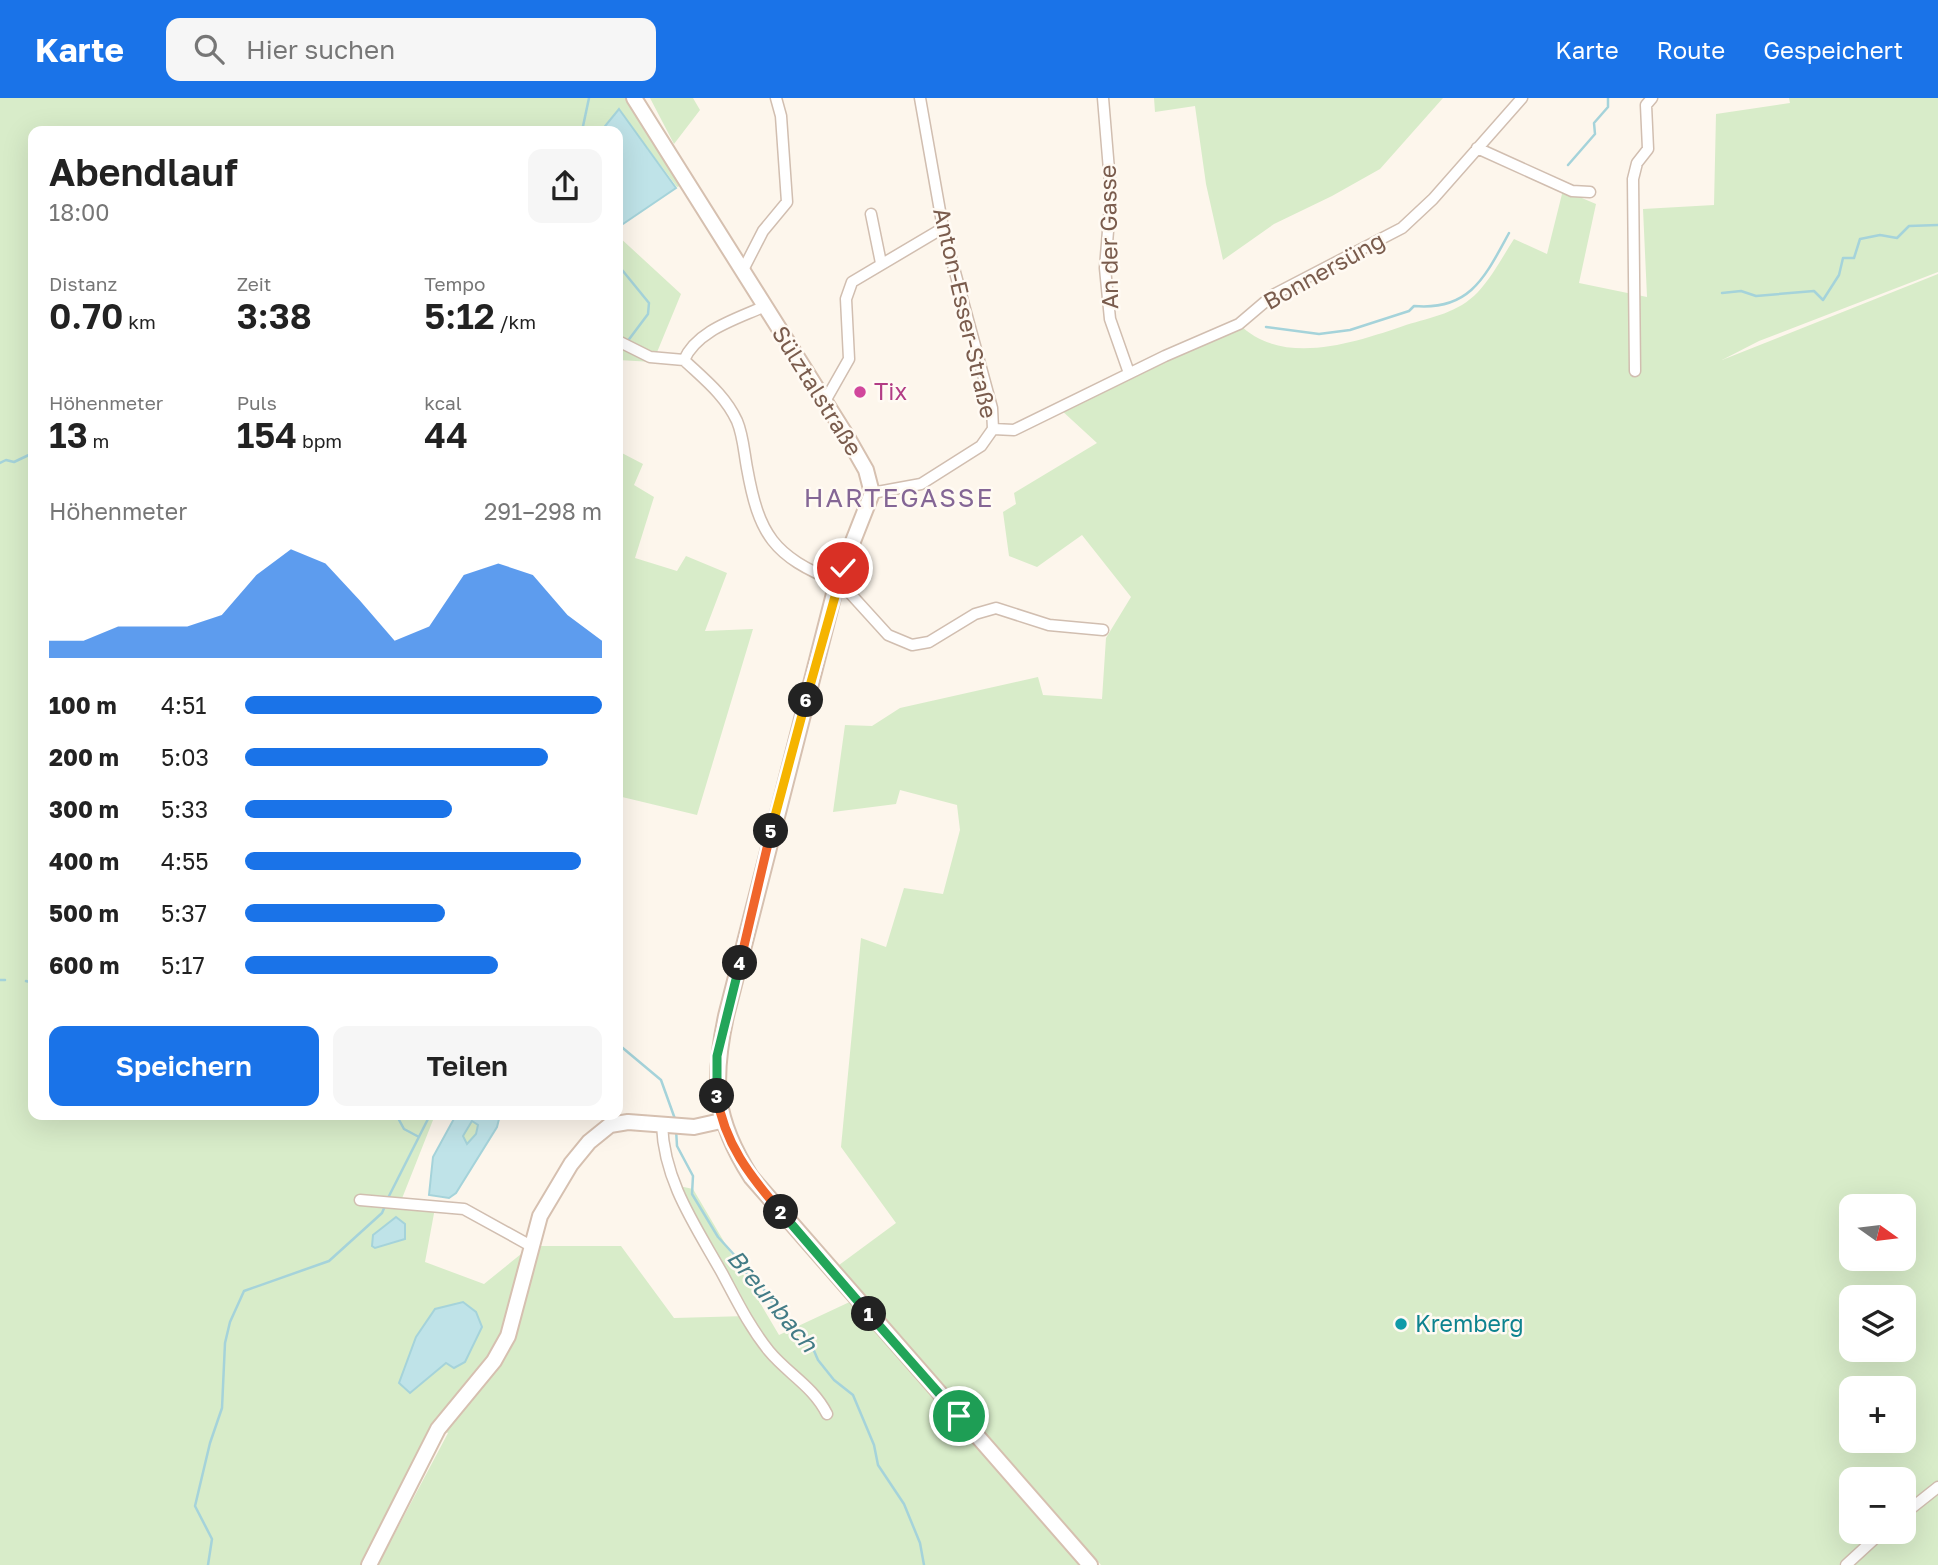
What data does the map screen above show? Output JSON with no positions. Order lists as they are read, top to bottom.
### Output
{
  "streets": {
    "main road": ["Sülztalstraße"],
    "street": ["An der Gasse", "Bonnersüng", "Anton-Esser-Straße"]
  },
  "crossings": [
    ["An der Gasse", "Bonnersüng"],
    ["Bonnersüng", "Anton-Esser-Straße"],
    ["Anton-Esser-Straße", "Sülztalstraße"]
  ],
  "districts": ["HARTEGASSE"],
  "water": ["Breunbach"],
  "places": ["Tix", "Kremberg"],
  "north": "right",
  "page": {
    "header": "Karte",
    "search": "Hier suchen",
    "nav": ["Karte", "Route", "Gespeichert"],
    "heading": ["Abendlauf", "18:00"],
    "stats": [
      ["Distanz", "0.70 km"],
      ["Zeit", "3:38"],
      ["Tempo", "5:12 /km"],
      ["Höhenmeter", "13 m"],
      ["Puls", "154 bpm"],
      ["kcal", "44"]
    ],
    "chart": ["Höhenmeter", "291–298 m"],
    "list": [
      {
        "name": "100 m",
        "note": "4:51"
      },
      {
        "name": "200 m",
        "note": "5:03"
      },
      {
        "name": "300 m",
        "note": "5:33"
      },
      {
        "name": "400 m",
        "note": "4:55"
      },
      {
        "name": "500 m",
        "note": "5:37"
      },
      {
        "name": "600 m",
        "note": "5:17"
      }
    ],
    "pins": [
      "6",
      "5",
      "4",
      "3",
      "2",
      "1"
    ],
    "buttons": ["Speichern", "Teilen"],
    "map_buttons": ["+", "−"]
  }
}
